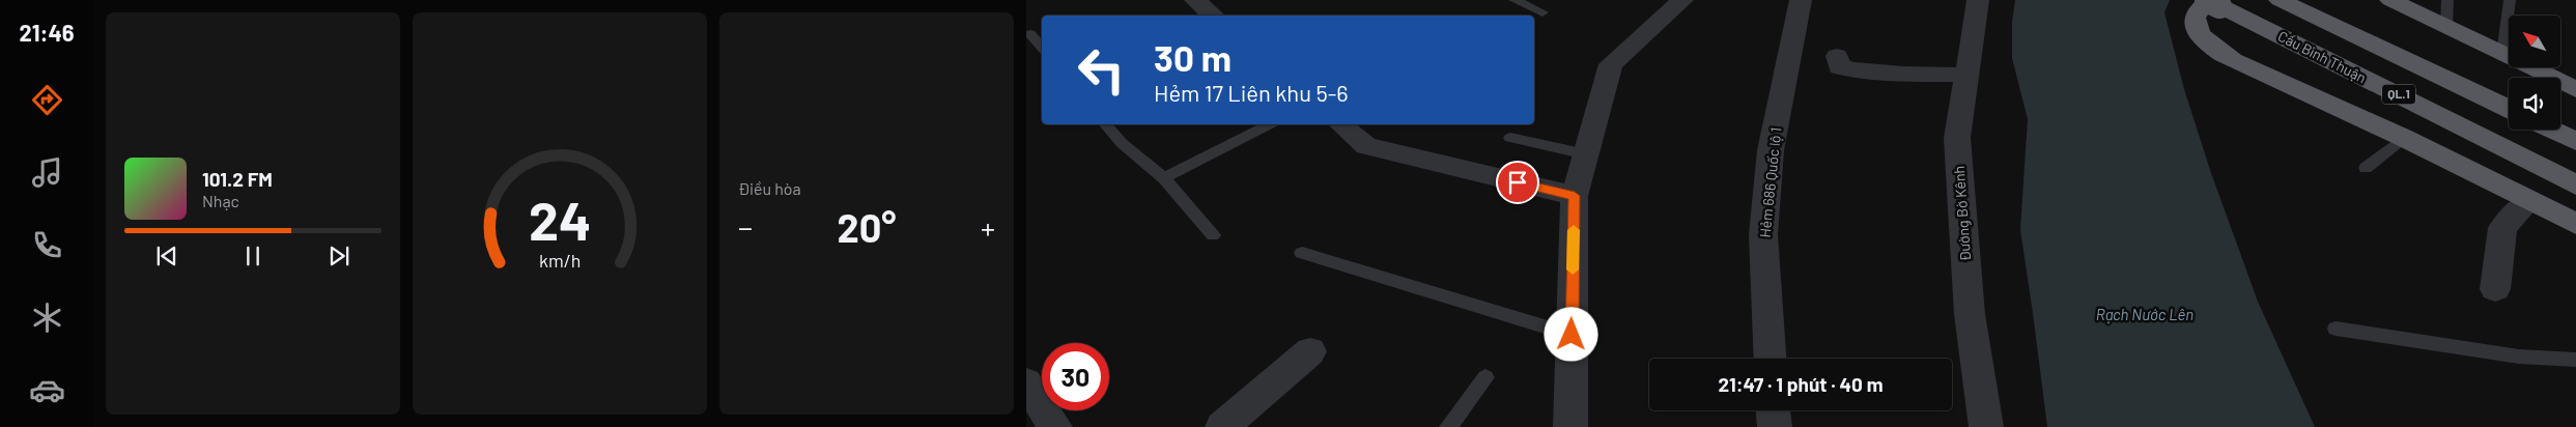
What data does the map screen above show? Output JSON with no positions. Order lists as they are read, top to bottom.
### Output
{
  "streets": {
    "highway": ["Cầu Bình Thuận", "QL.1"],
    "street": ["Hẻm 686 Quốc lộ 1", "Đường Bờ Kênh"]
  },
  "water": ["Rạch Nước Lên"],
  "north": "top left",
  "page": {
    "tabs": "21:46",
    "tile": "Điều hòa",
    "turn": ["30 m", "Hẻm 17 Liên khu 5-6"],
    "song": ["101.2 FM", "Nhạc"],
    "heat": ["−", "20°", "+"],
    "limit": "30",
    "trip": "21:47 · 1 phút · 40 m",
    "gauge": ["24", "km/h"]
  }
}
